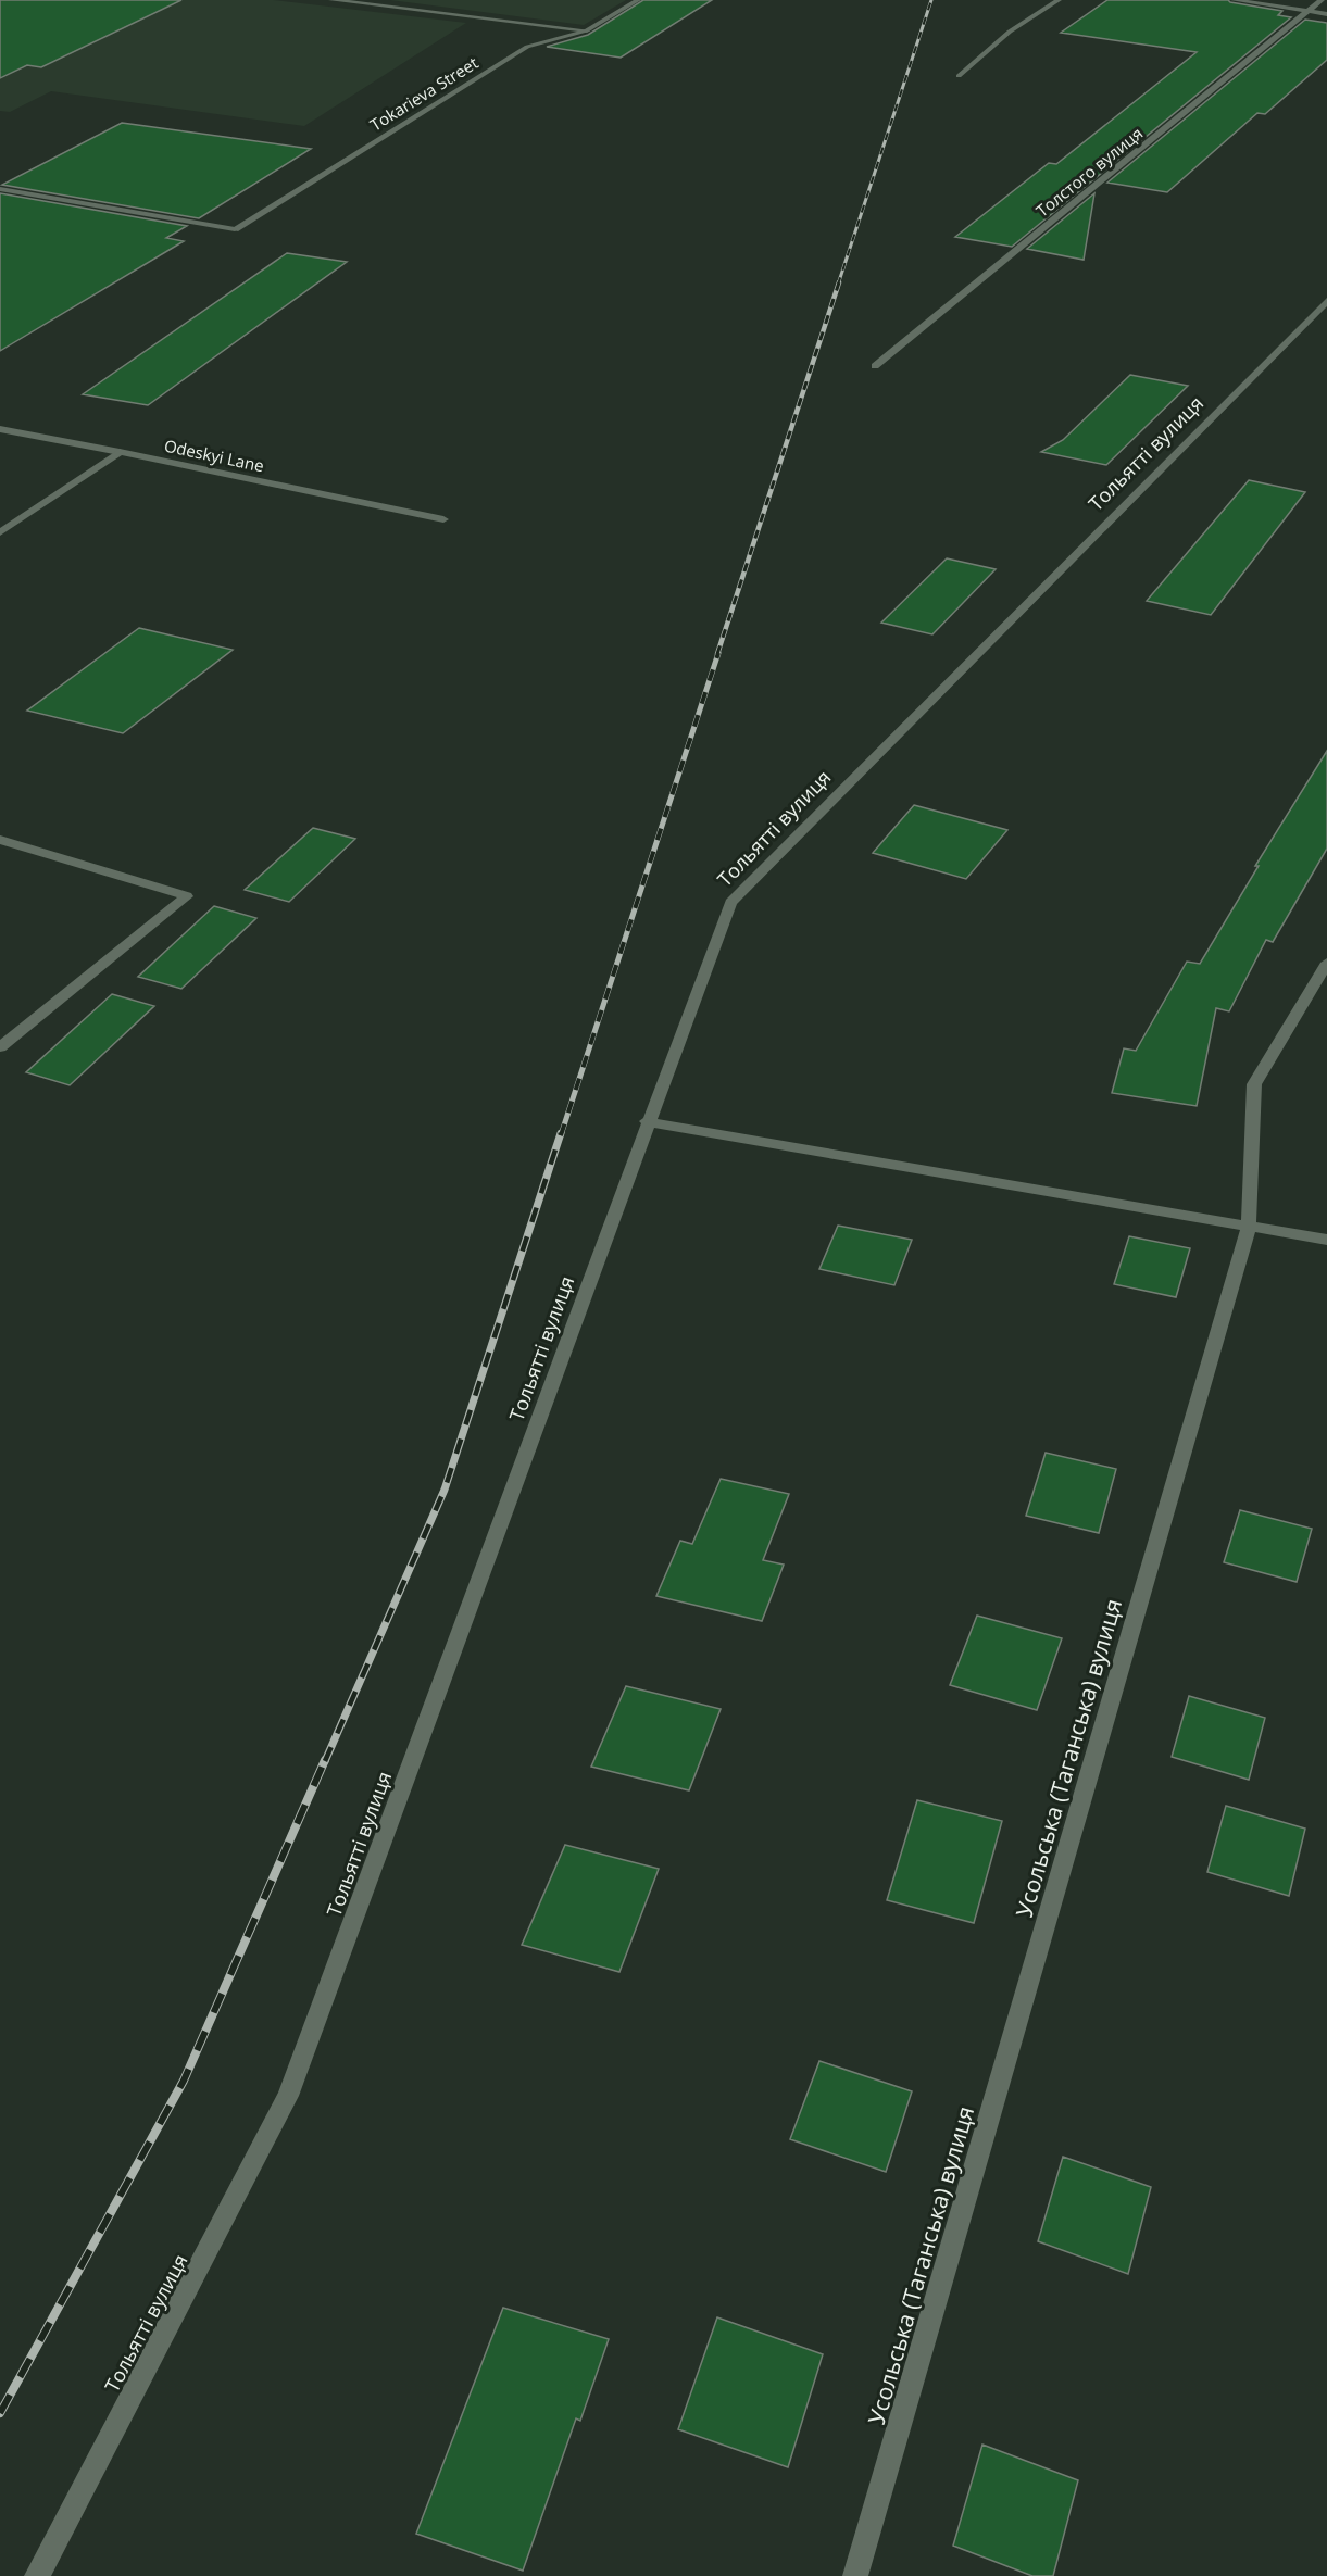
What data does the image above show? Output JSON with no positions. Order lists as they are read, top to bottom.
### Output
{
  "streets": {
    "street": [
      "Tokarieva Street",
      "Толстого вулиця",
      "Тольятті вулиця",
      "Odeskyi Lane",
      "Усольська (Таганська) вулиця"
    ]
  }
}
